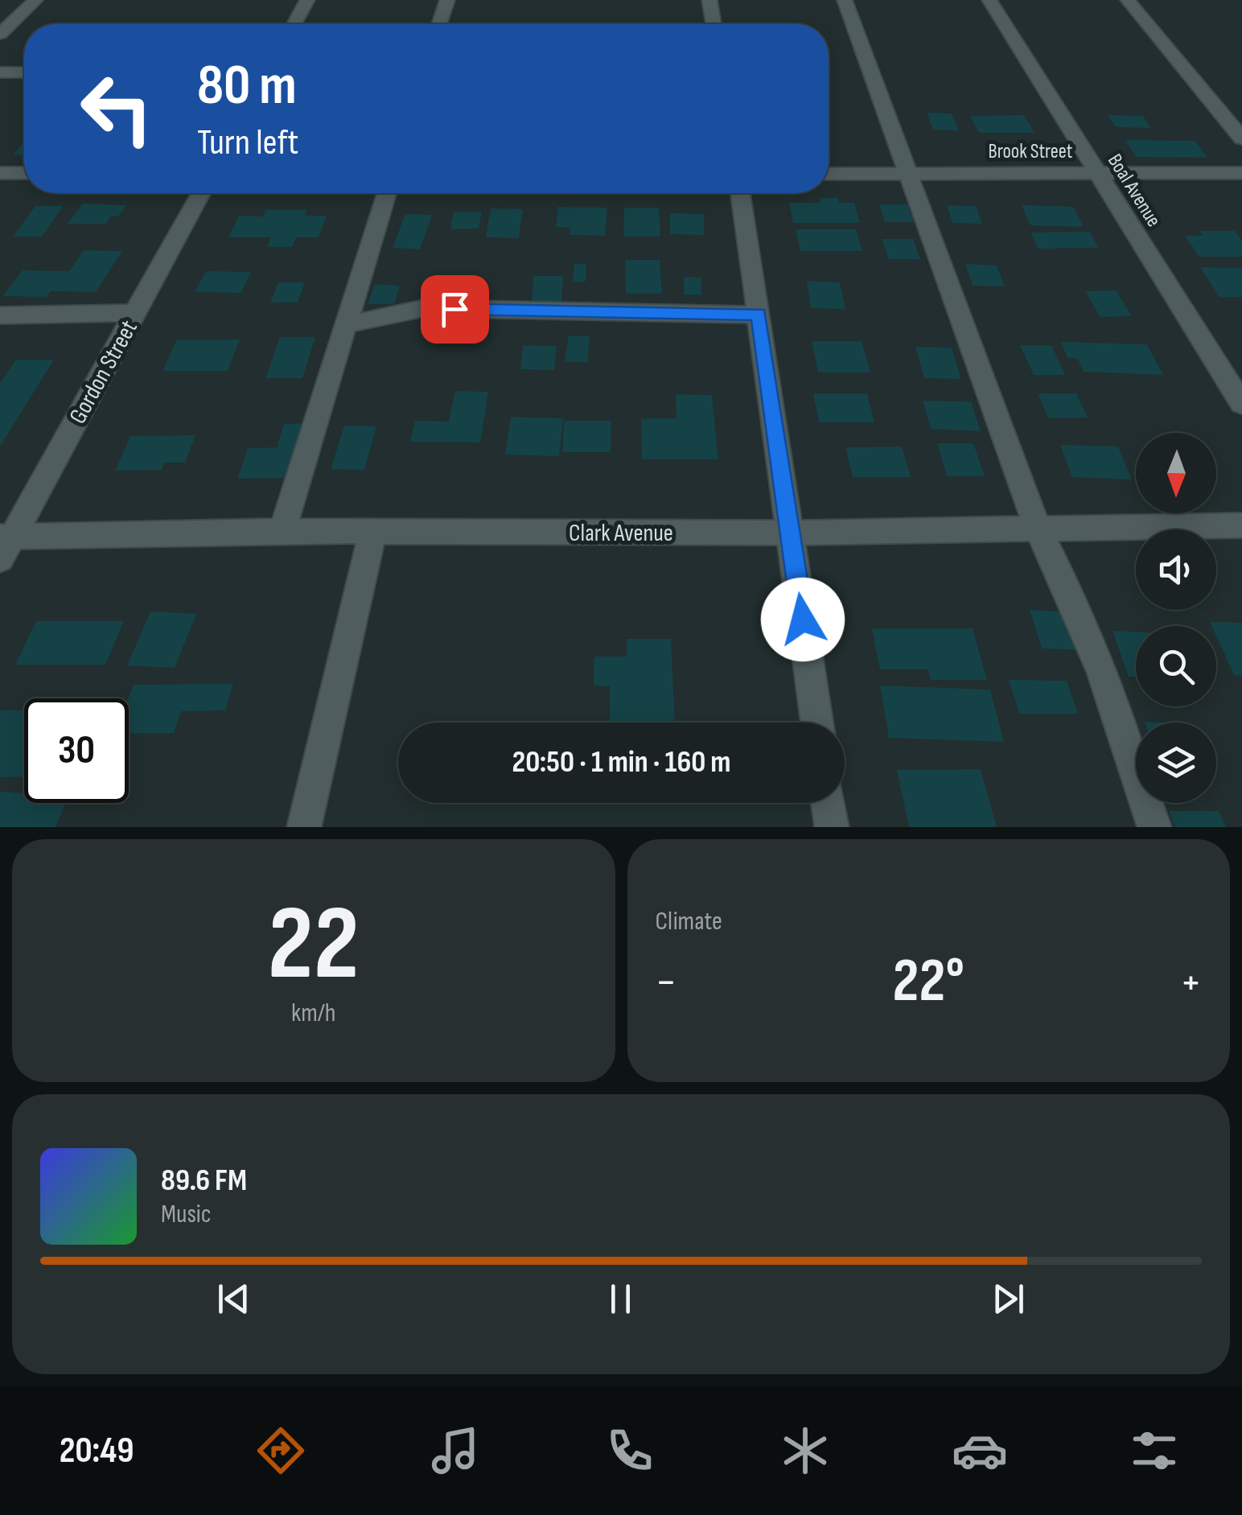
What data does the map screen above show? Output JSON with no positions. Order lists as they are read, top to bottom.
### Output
{
  "streets": {
    "street": [
      "Brook Street",
      "Boal Avenue",
      "Gordon Street",
      "Clark Avenue"
    ]
  },
  "crossings": [
    ["Brook Street", "Boal Avenue"],
    ["Gordon Street", "Clark Avenue"]
  ],
  "north": "bottom",
  "page": {
    "turn": ["80 m", "Turn left"],
    "limit": "30",
    "trip": "20:50 · 1 min · 160 m",
    "tile": [
      ["22", "km/h"],
      "Climate"
    ],
    "heat": ["−", "22°", "+"],
    "song": ["89.6 FM", "Music"],
    "tabs": "20:49"
  }
}
